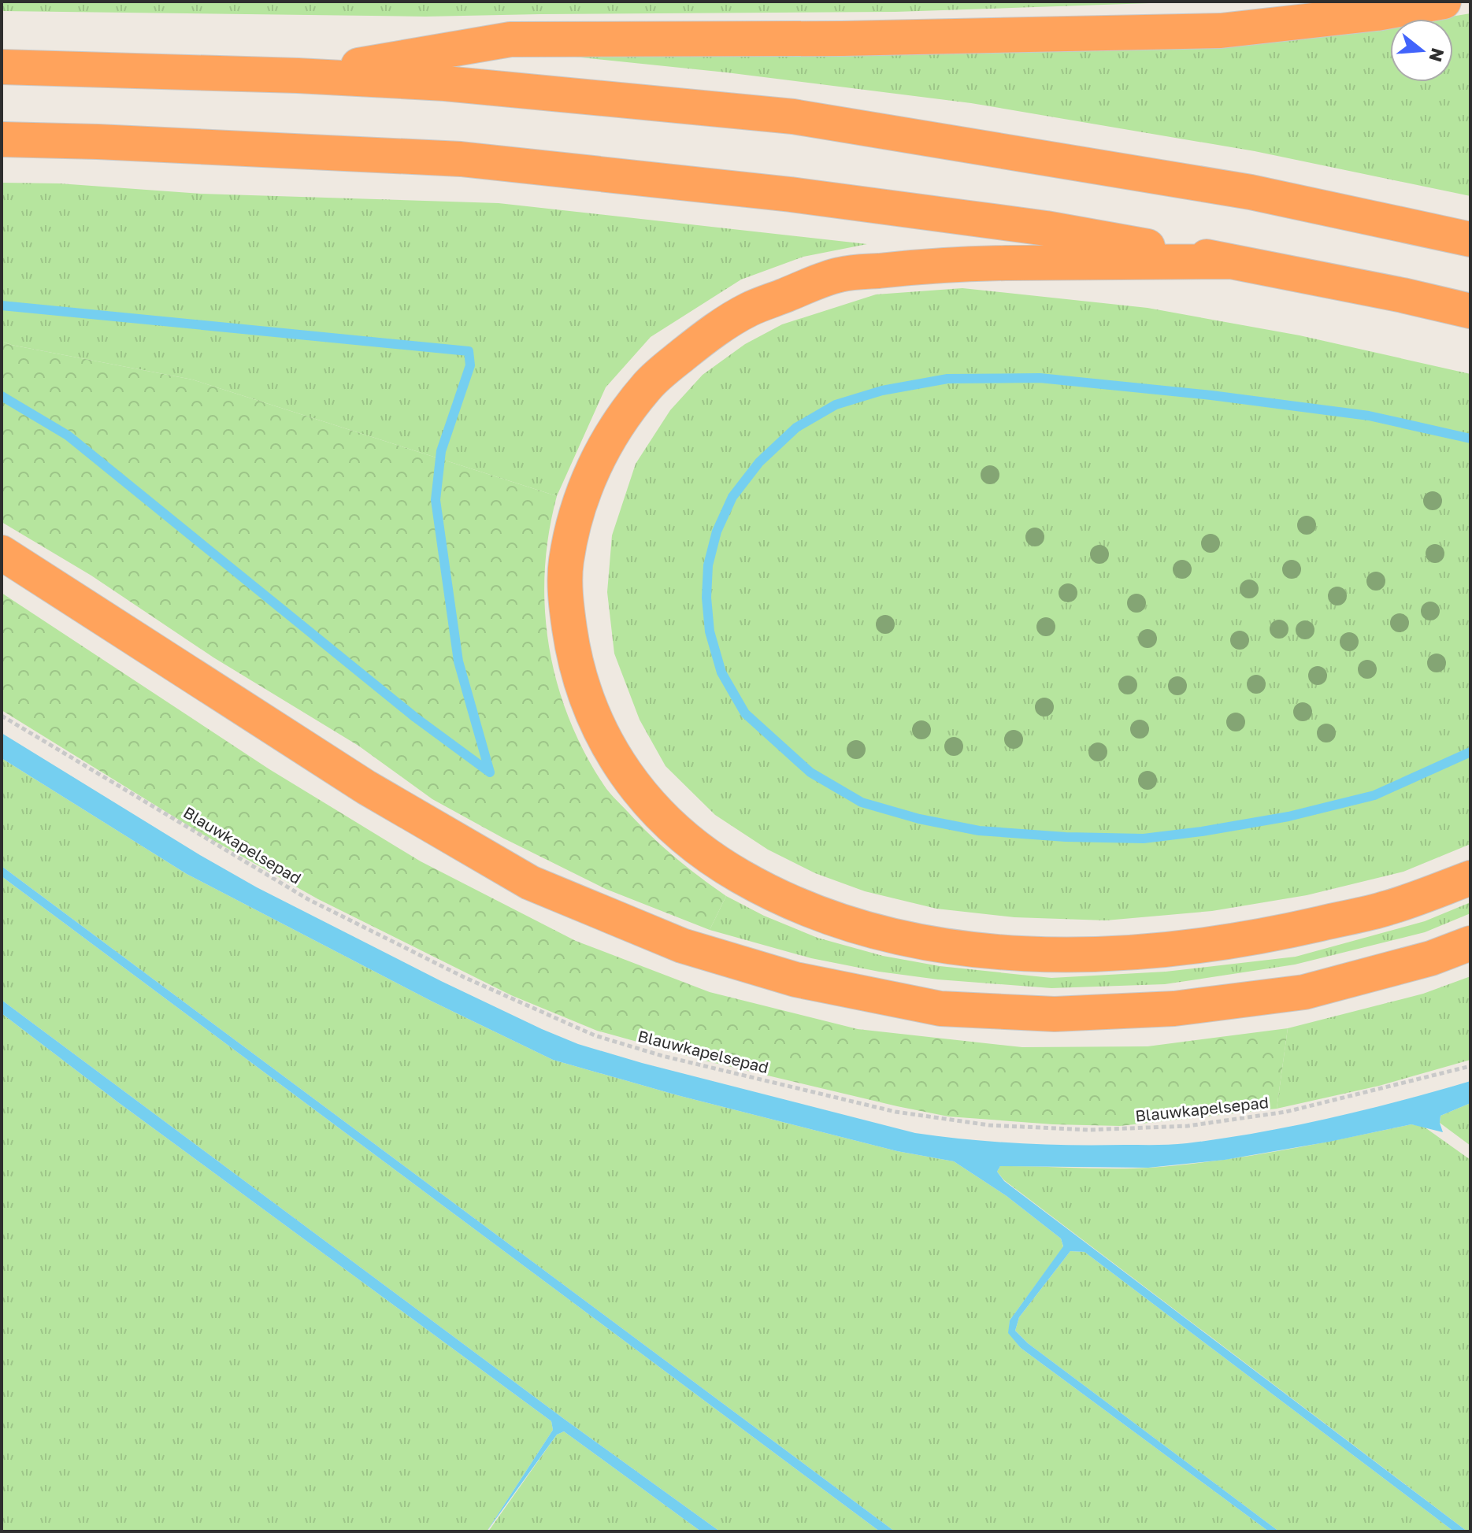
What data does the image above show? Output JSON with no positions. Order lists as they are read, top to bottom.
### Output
{
  "streets": {
    "path": ["Blauwkapelsepad"]
  },
  "north": "right"
}
